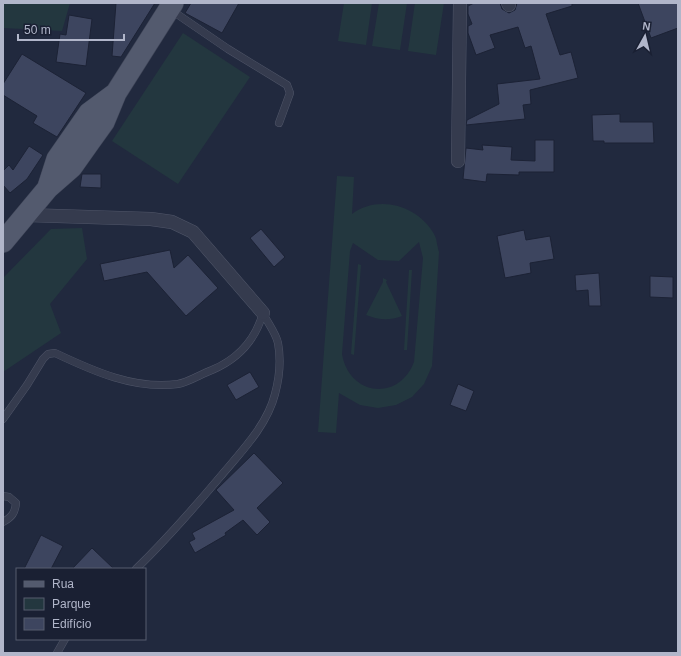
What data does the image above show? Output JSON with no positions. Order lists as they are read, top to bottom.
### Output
{
  "legend": ["Rua", "Parque", "Edifício"],
  "scale_bar": "50 m",
  "north": "top"
}
